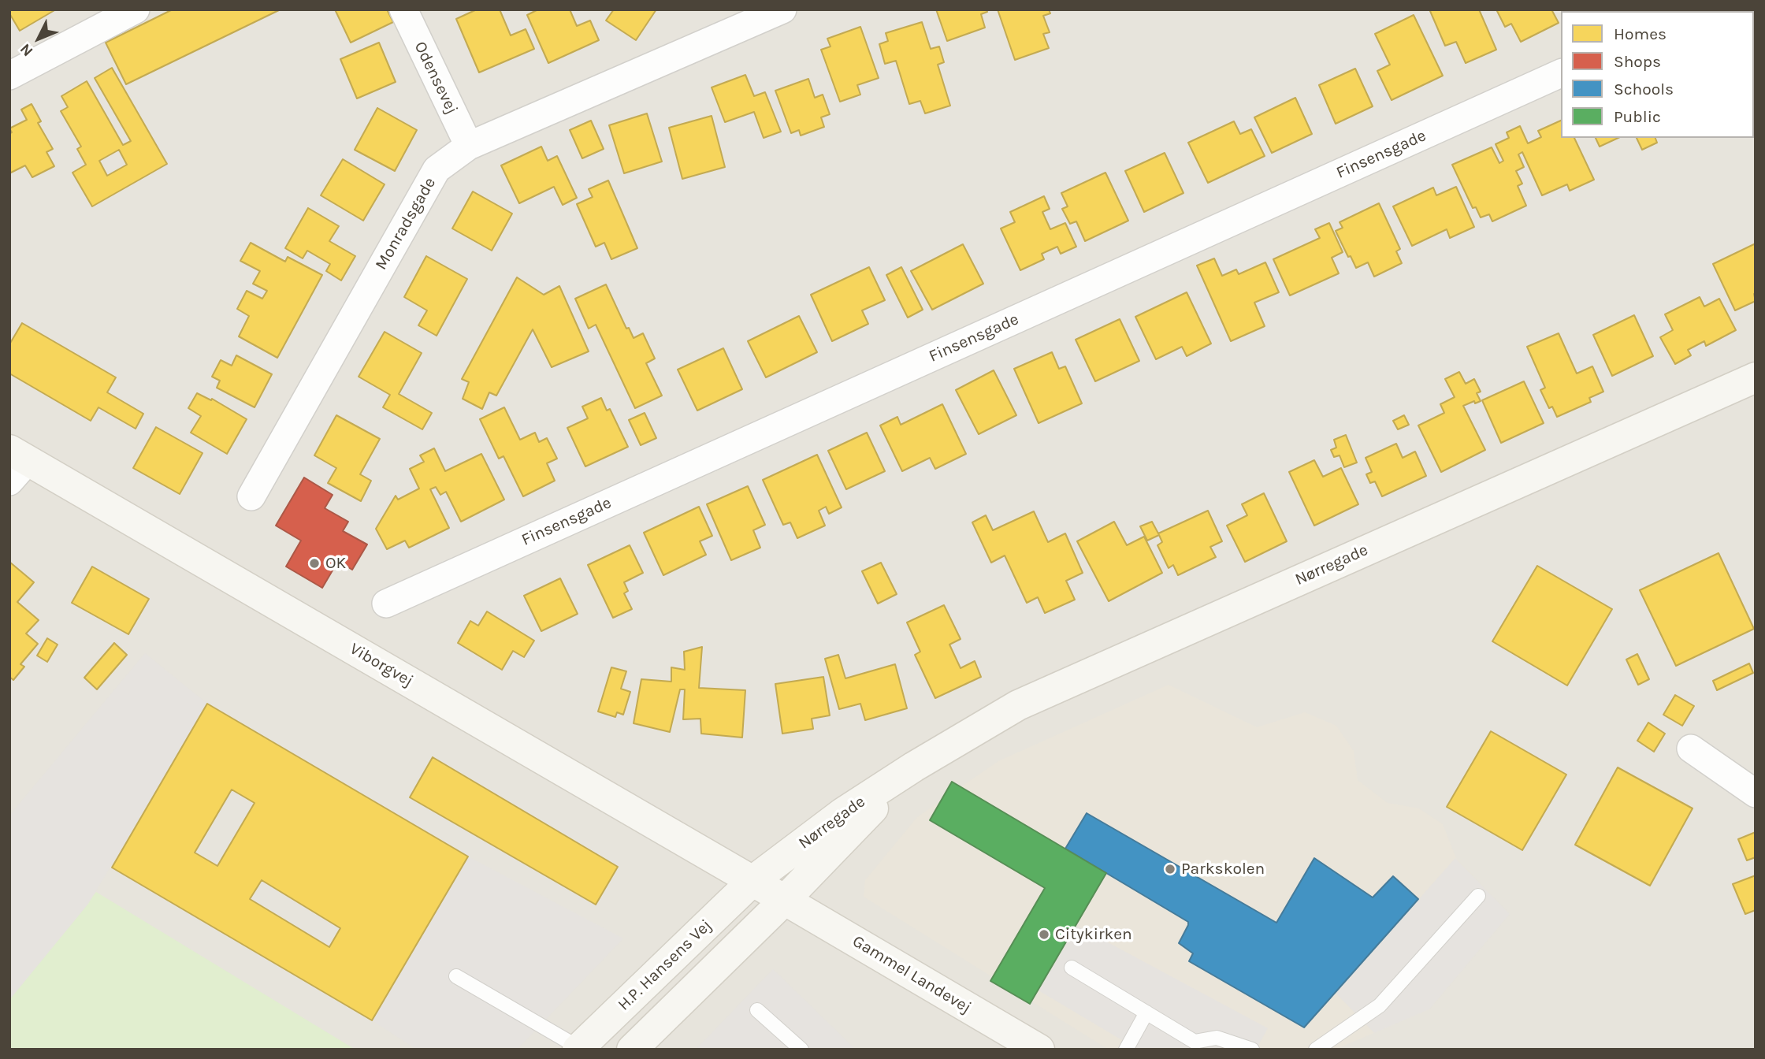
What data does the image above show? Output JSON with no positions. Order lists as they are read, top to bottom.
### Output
{
  "streets": {
    "street": [
      "Odensevej",
      "Finsensgade",
      "Monradsgade",
      "Nørregade",
      "Viborgvej",
      "H.P. Hansens Vej",
      "Gammel Landevej"
    ]
  },
  "crossings": [
    ["Odensevej", "Monradsgade"],
    ["Nørregade", "Viborgvej"],
    ["Nørregade", "H.P. Hansens Vej"],
    ["Nørregade", "Gammel Landevej"],
    ["Viborgvej", "H.P. Hansens Vej"],
    ["Viborgvej", "Gammel Landevej"]
  ],
  "places": ["OK", "Parkskolen", "Citykirken"],
  "legend": [
    "Homes",
    "Shops",
    "Schools",
    "Public"
  ],
  "north": "bottom left"
}
